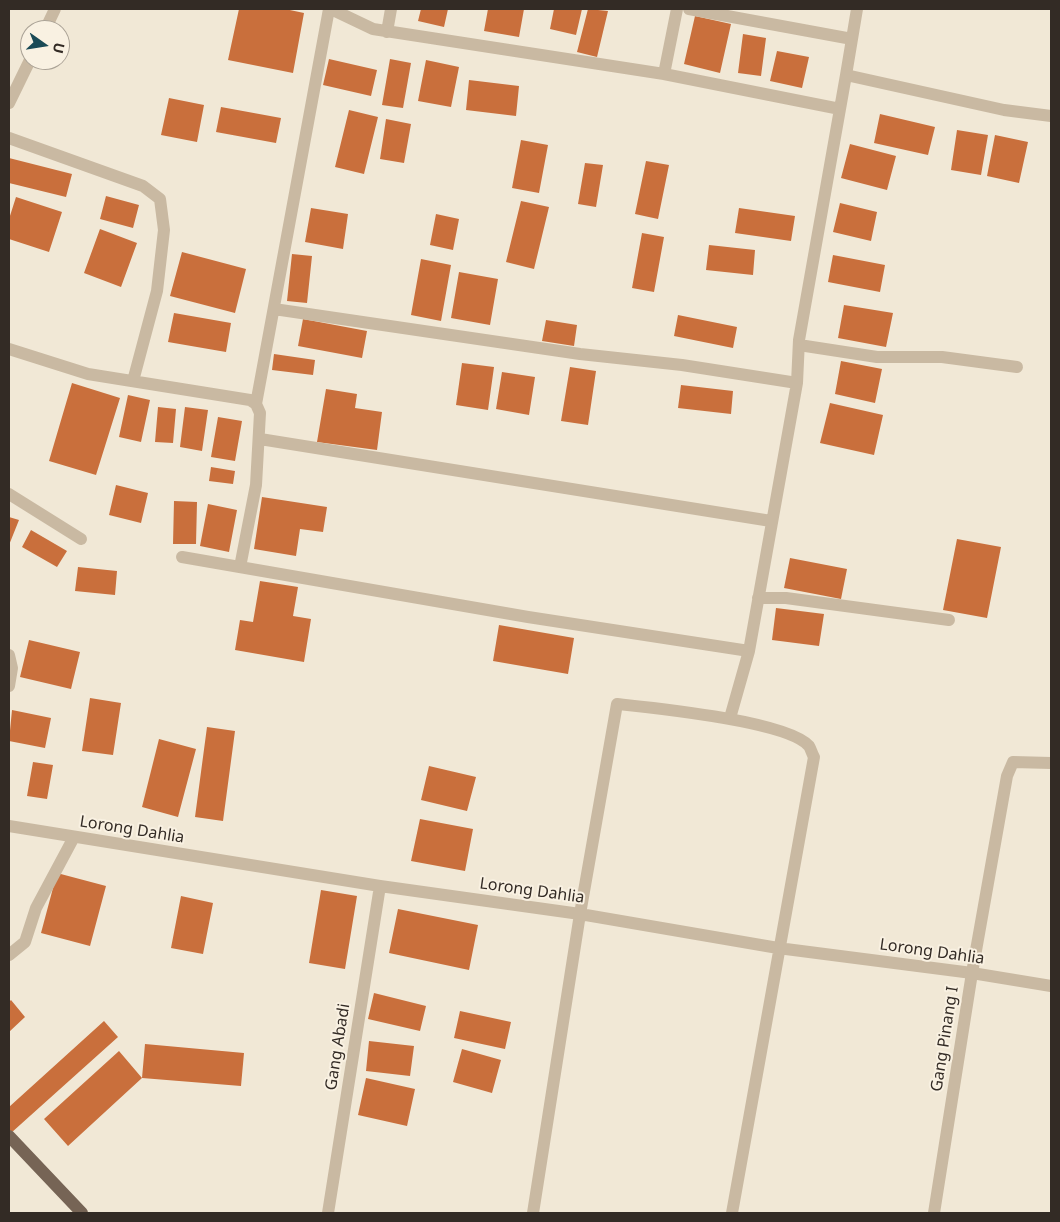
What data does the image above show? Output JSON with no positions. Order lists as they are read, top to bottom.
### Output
{
  "streets": {
    "street": ["Lorong Dahlia", "Gang Pinang I", "Gang Abadi"]
  },
  "crossings": [
    ["Lorong Dahlia", "Gang Pinang I"],
    ["Lorong Dahlia", "Gang Abadi"]
  ],
  "north": "right"
}
